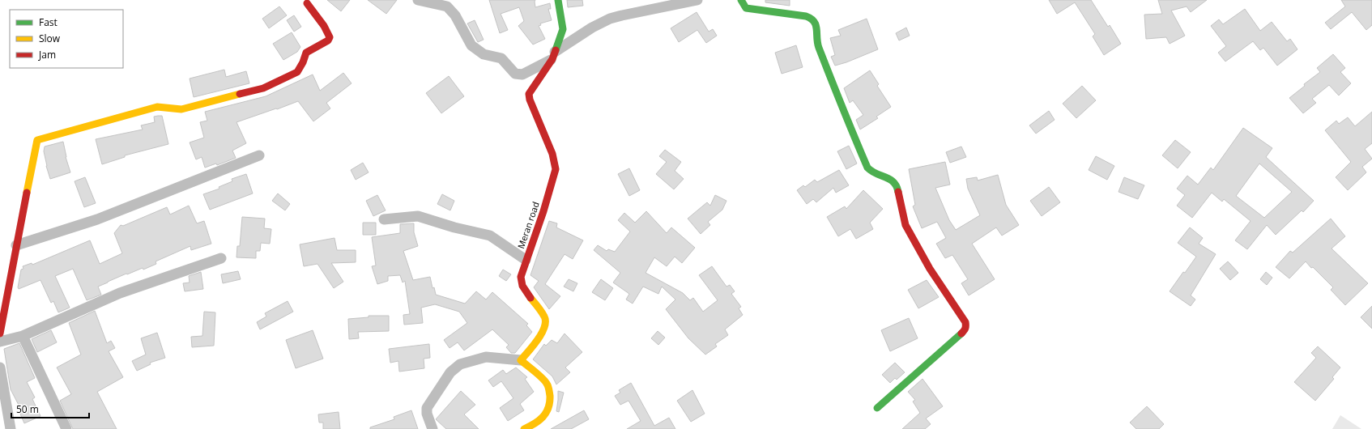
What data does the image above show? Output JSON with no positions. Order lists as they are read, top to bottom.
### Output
{
  "streets": {
    "street": ["Meran road"]
  },
  "legend": ["Fast", "Slow", "Jam"],
  "scale_bar": "50 m"
}
